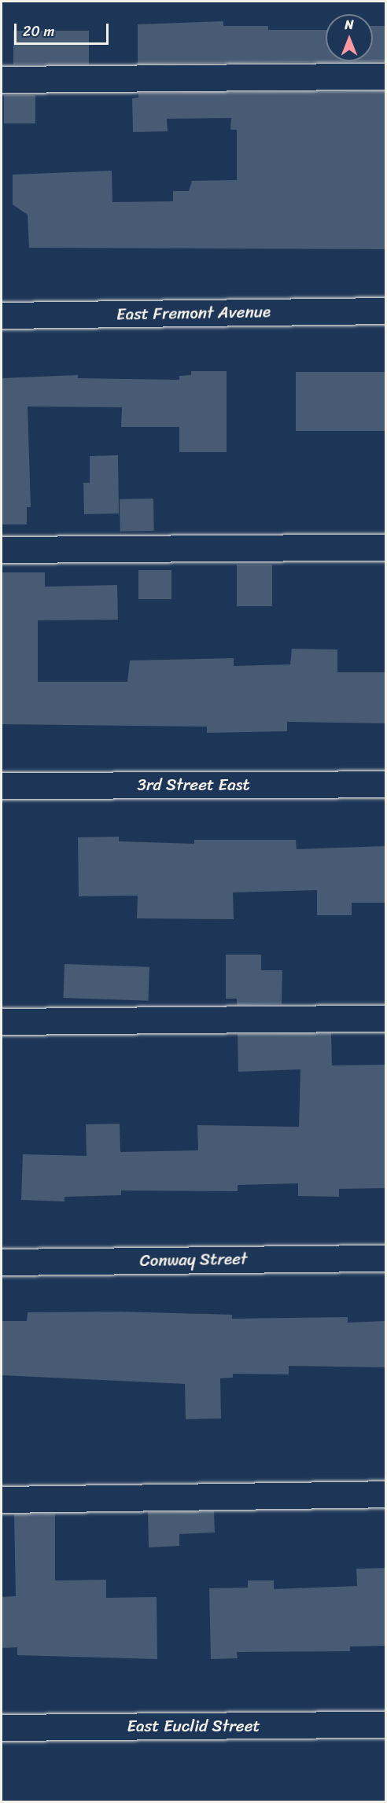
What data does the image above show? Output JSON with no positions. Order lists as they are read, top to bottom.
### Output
{
  "streets": {
    "street": [
      "East Fremont Avenue",
      "3rd Street East",
      "Conway Street",
      "East Euclid Street"
    ]
  },
  "scale_bar": "20 m",
  "north": "top"
}
